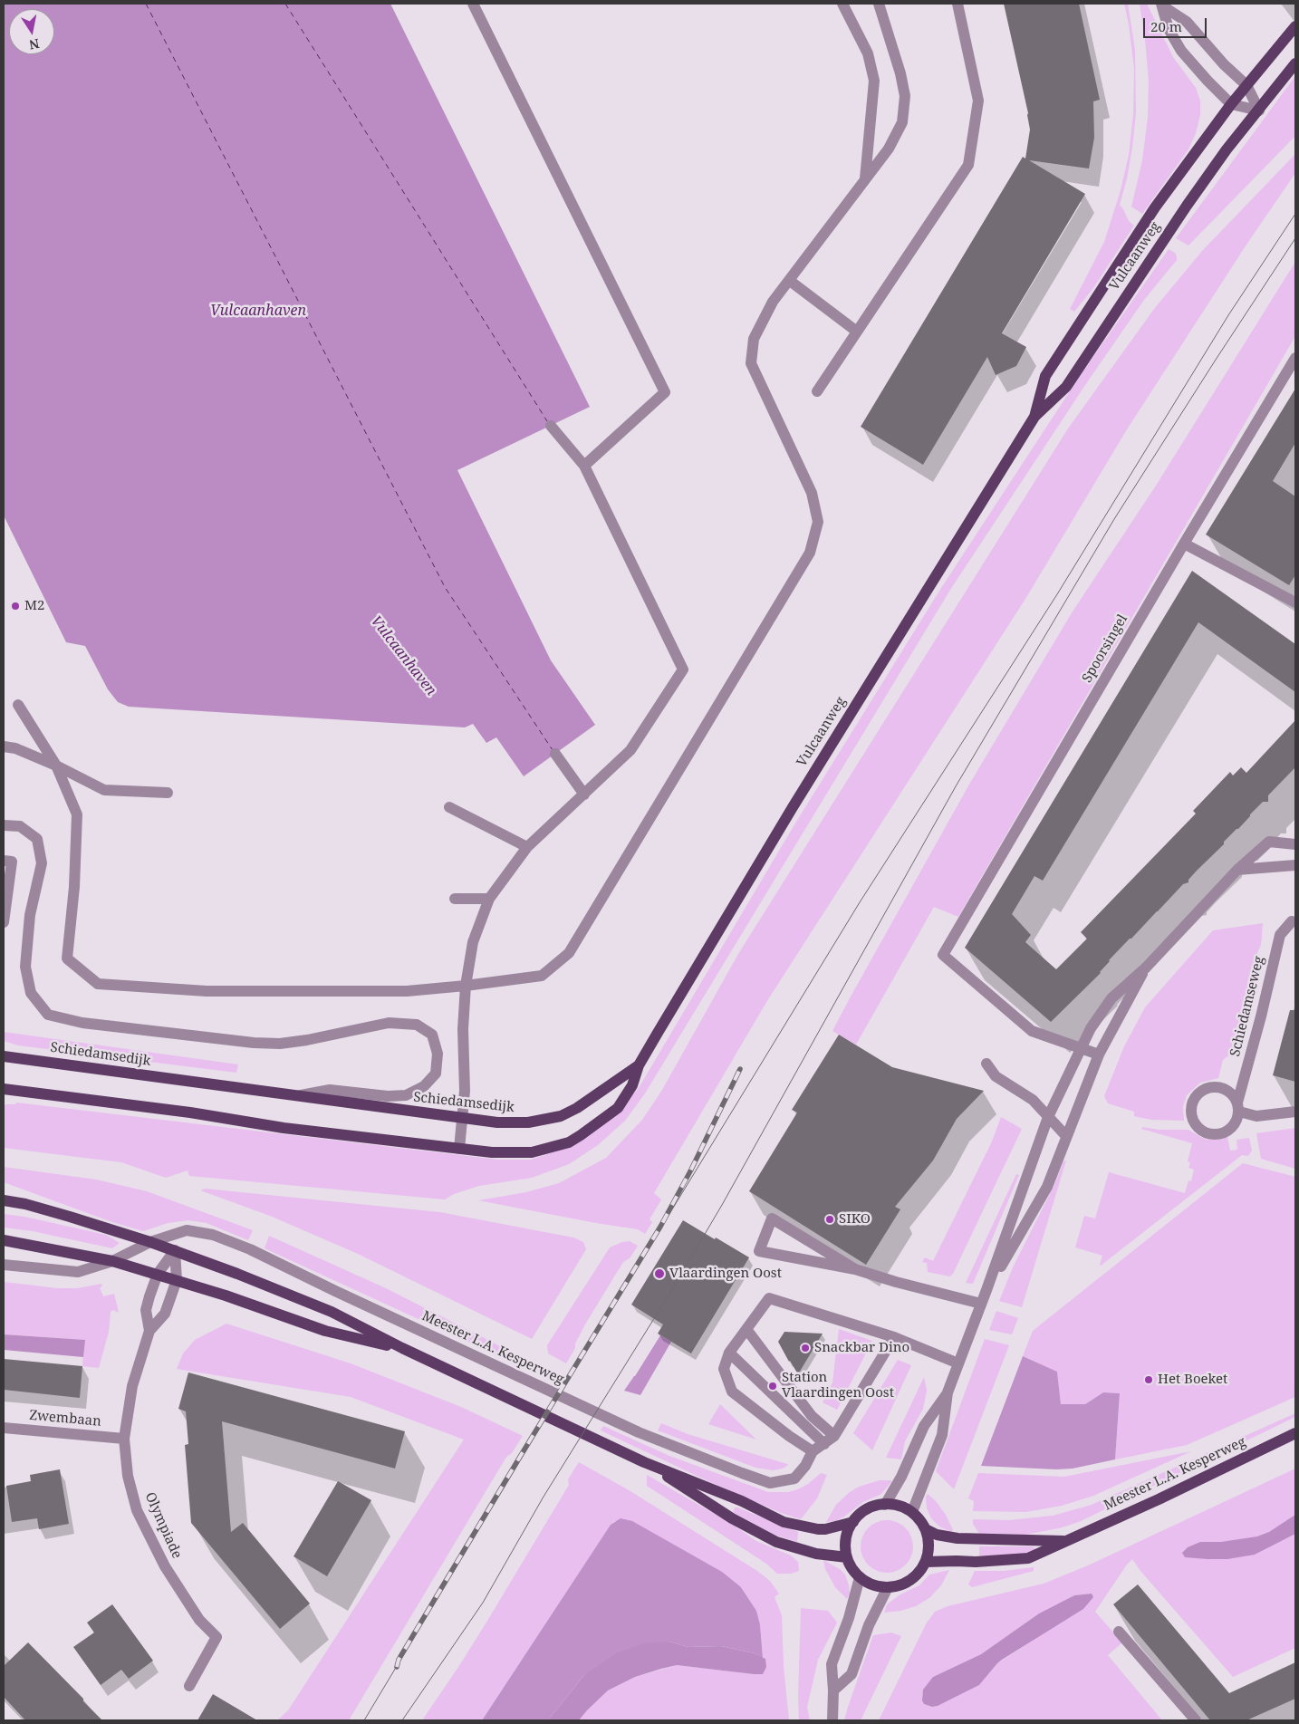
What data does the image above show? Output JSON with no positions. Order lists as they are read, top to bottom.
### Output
{
  "streets": {
    "main road": ["Vulcaanweg", "Schiedamsedijk", "Meester L.A. Kesperweg"],
    "street": [
      "Spoorsingel",
      "Schiedamseweg",
      "Zwembaan",
      "Olympiade"
    ]
  },
  "crossings": [
    ["Vulcaanweg", "Schiedamsedijk"],
    ["Zwembaan", "Olympiade"]
  ],
  "water": ["Vulcaanhaven"],
  "places": [
    "M2",
    "SIKO",
    "Vlaardingen Oost",
    "Snackbar Dino",
    "Het Boeket",
    "Station Vlaardingen Oost"
  ],
  "scale_bar": "20 m",
  "north": "bottom"
}
